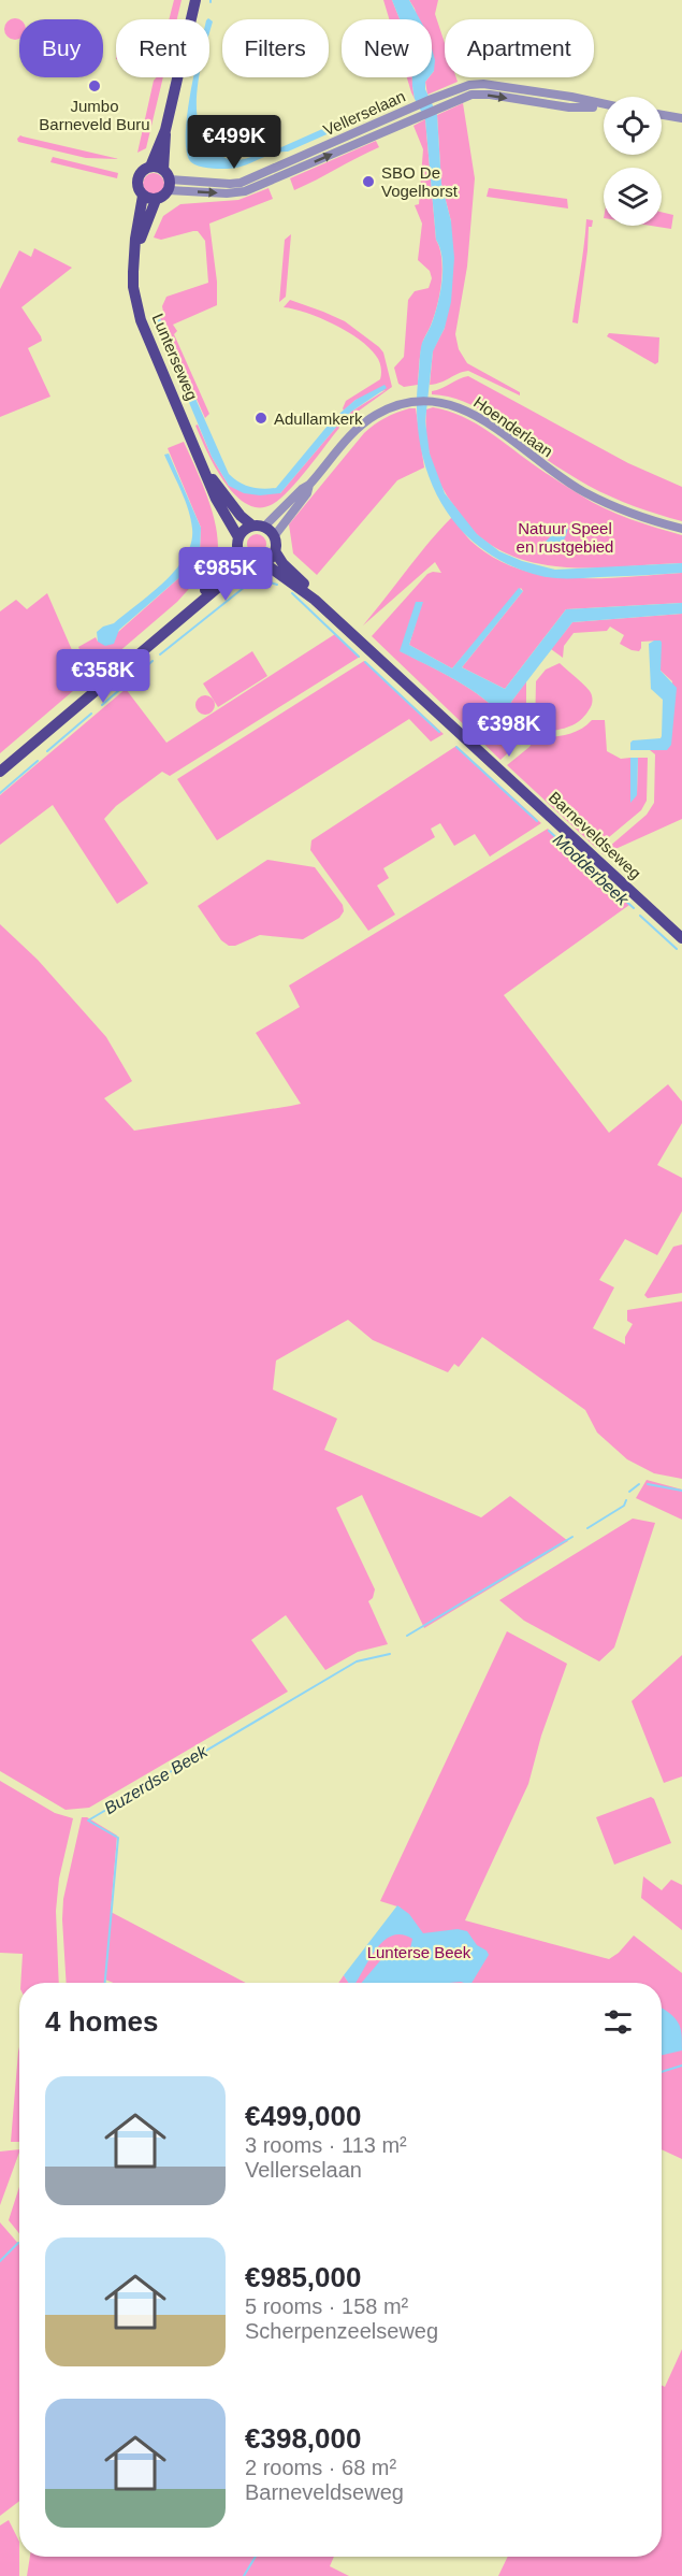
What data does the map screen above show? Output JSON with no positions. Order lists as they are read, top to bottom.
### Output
{
  "streets": {
    "main road": ["Lunterseweg", "Barneveldseweg"],
    "street": ["Vellerselaan", "Hoenderlaan"]
  },
  "crossings": [
    ["Vellerselaan", "Lunterseweg"],
    ["Lunterseweg", "Hoenderlaan"],
    ["Lunterseweg", "Barneveldseweg"],
    ["Hoenderlaan", "Barneveldseweg"]
  ],
  "water": ["Modderbeek", "Buzerdse Beek"],
  "parks": ["Natuur Speel en rustgebied", "Lunterse Beek"],
  "places": ["Jumbo Barneveld Buru", "SBO De Vogelhorst", "Adullamkerk"],
  "page": {
    "chip": [
      "Buy",
      "Rent",
      "Filters",
      "New",
      "Apartment"
    ],
    "price": [
      "€499K",
      "€985K",
      "€358K",
      "€398K"
    ],
    "heading": "4 homes",
    "list": [
      {
        "name": "€499,000",
        "note": "3 rooms · 113 m² · Vellerselaan"
      },
      {
        "name": "€985,000",
        "note": "5 rooms · 158 m² · Scherpenzeelseweg"
      },
      {
        "name": "€398,000",
        "note": "2 rooms · 68 m² · Barneveldseweg"
      }
    ]
  }
}
